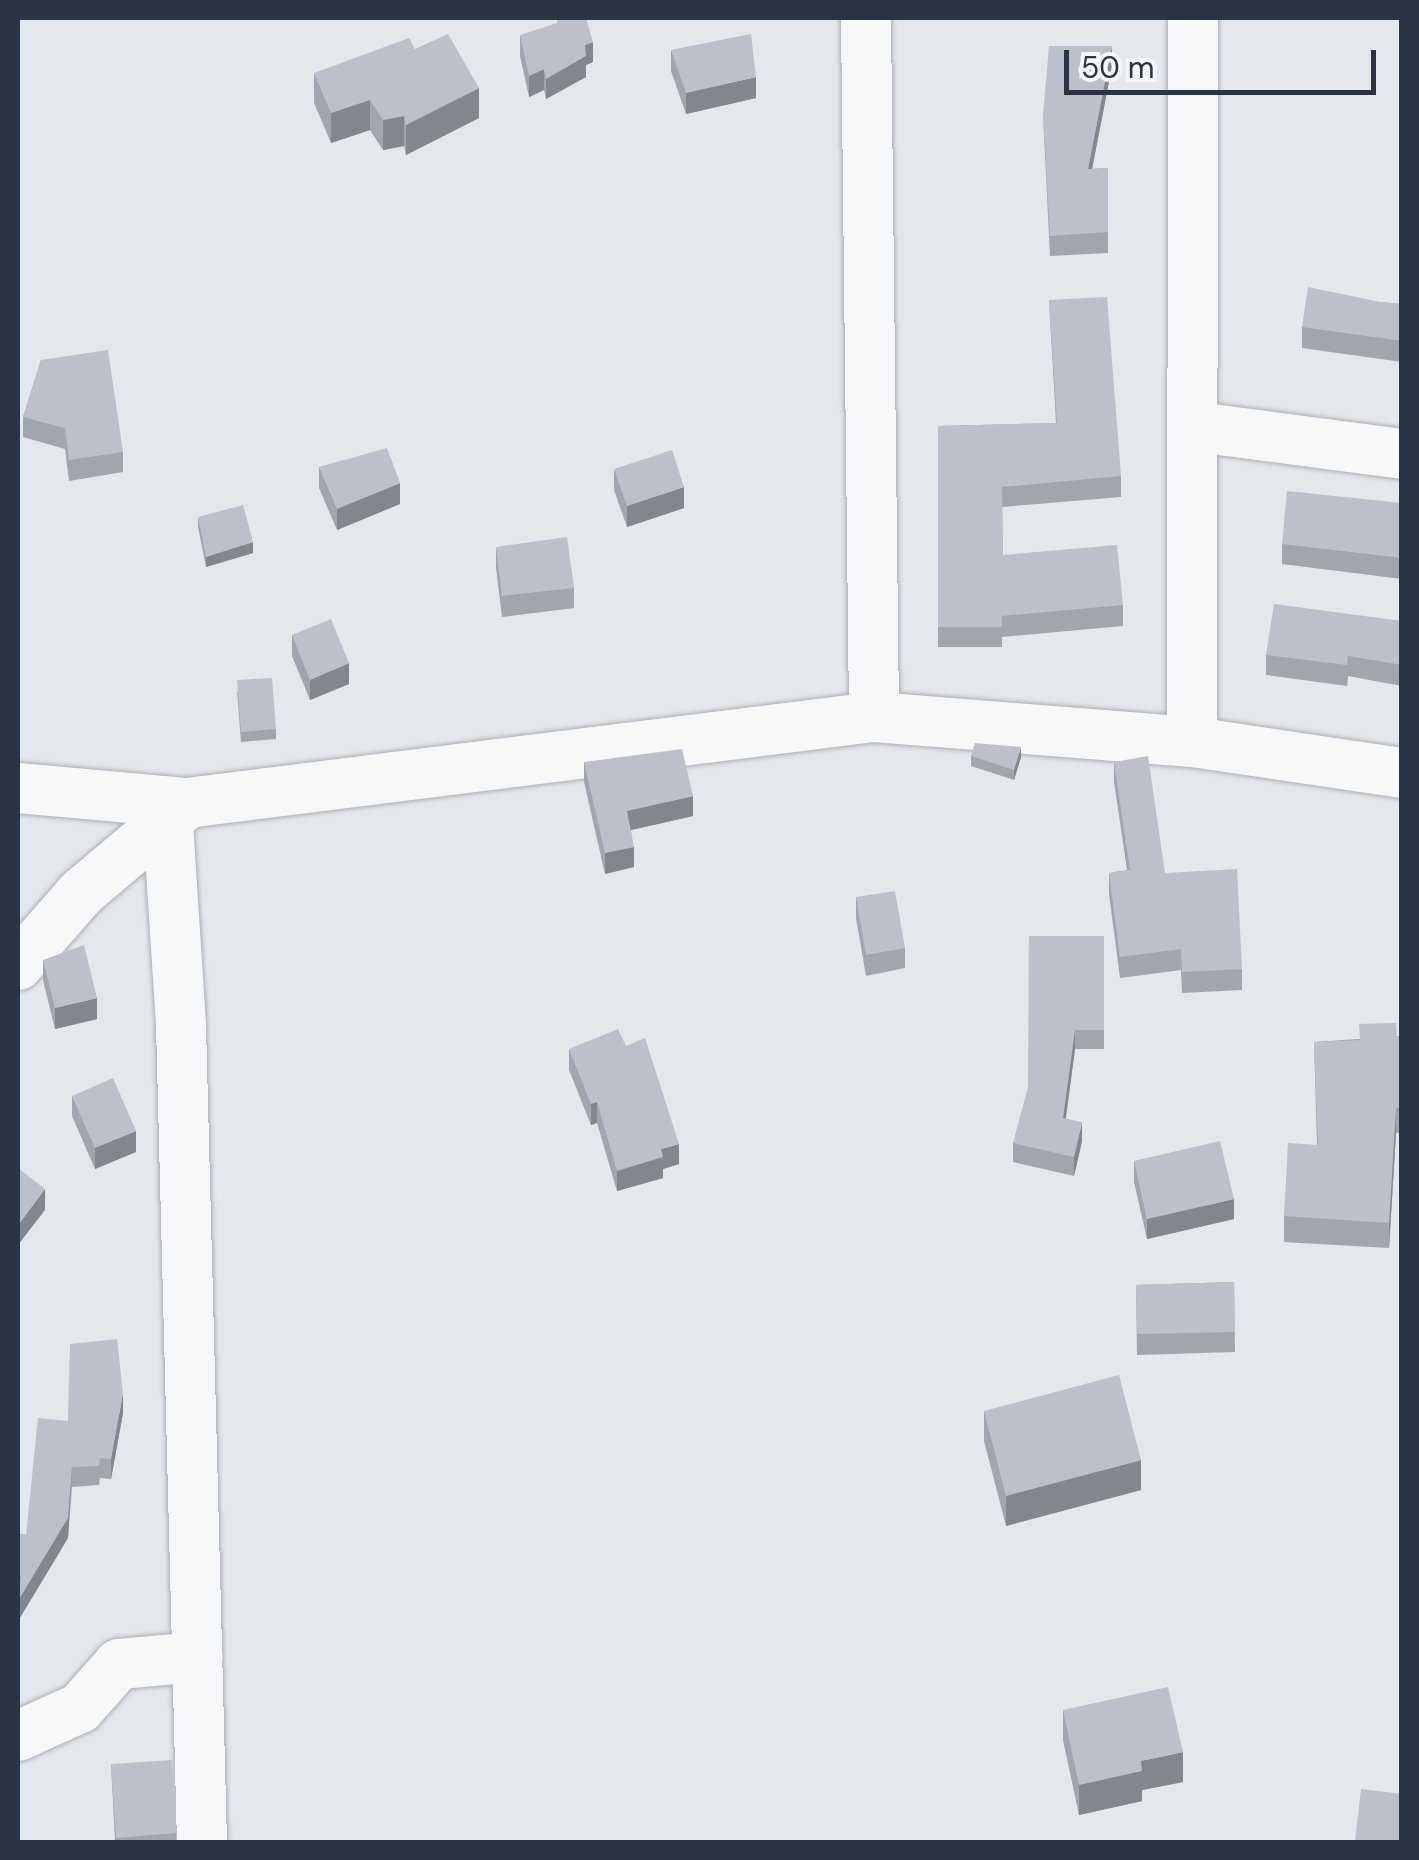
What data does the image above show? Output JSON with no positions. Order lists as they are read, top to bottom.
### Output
{
  "scale_bar": "50 m"
}
